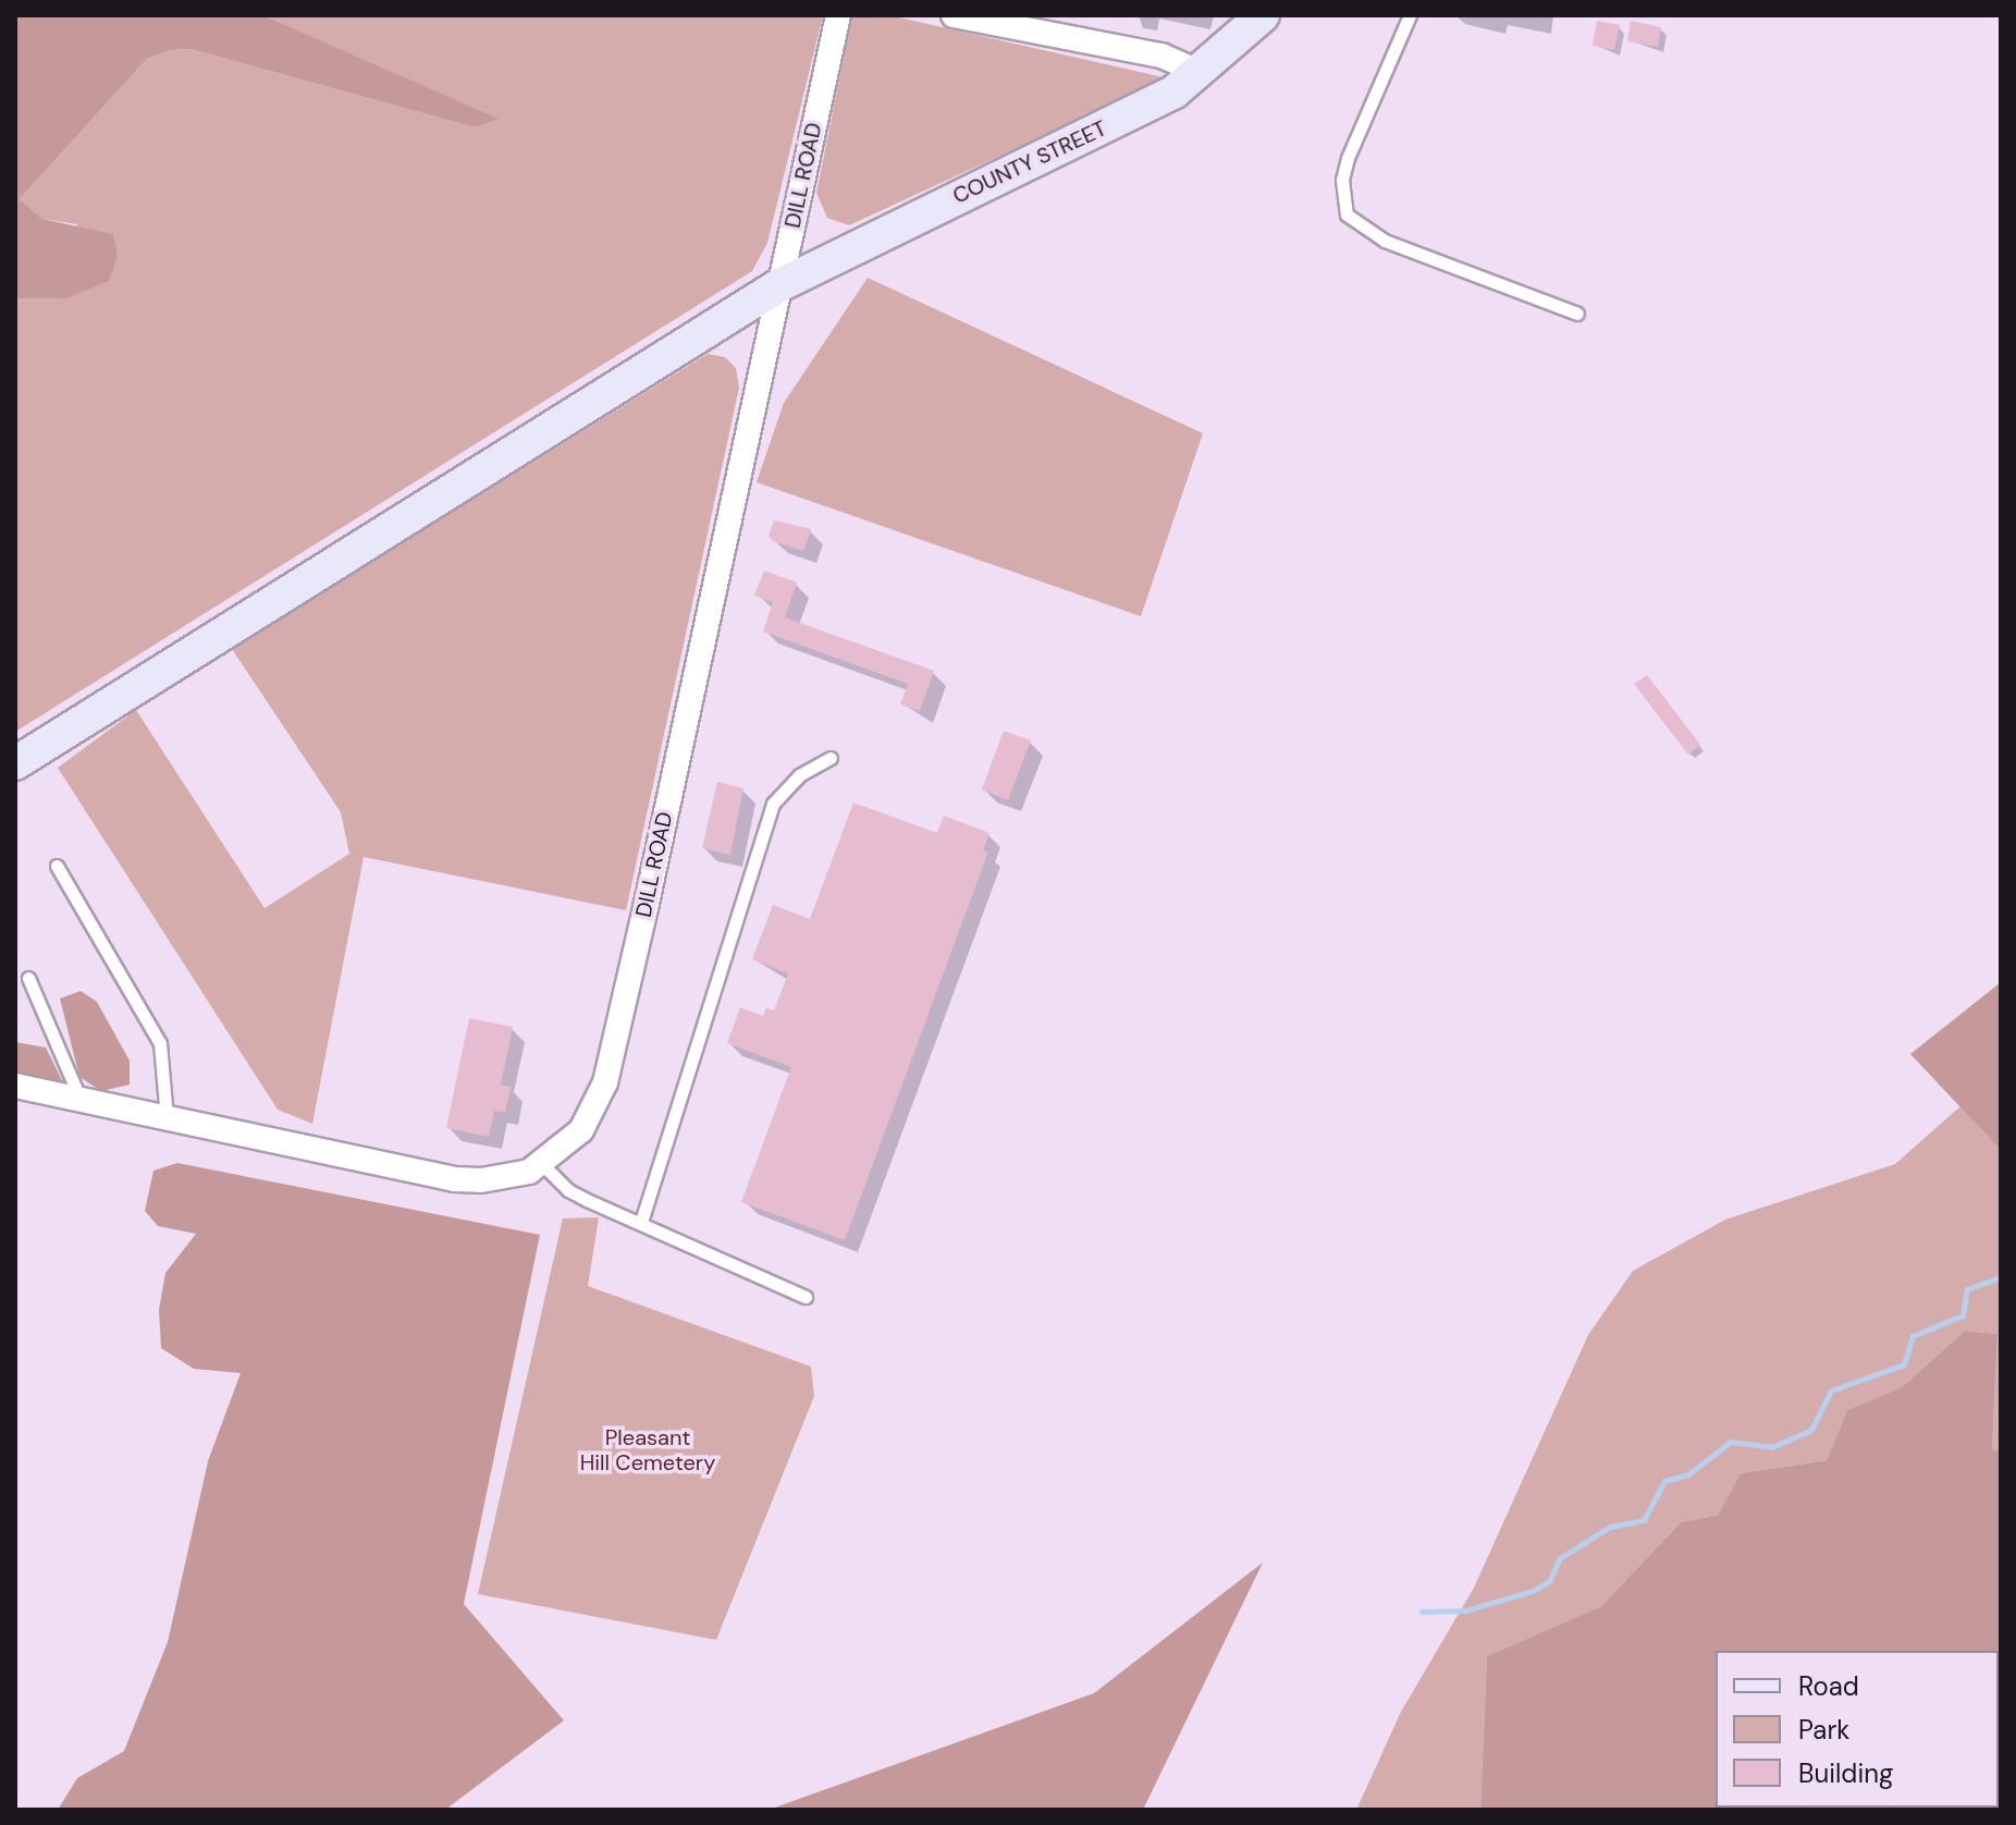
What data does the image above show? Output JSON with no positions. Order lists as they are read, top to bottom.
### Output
{
  "streets": {
    "street": ["COUNTY STREET", "DILL ROAD"]
  },
  "crossings": [
    ["COUNTY STREET", "DILL ROAD"]
  ],
  "parks": ["Pleasant Hill Cemetery"],
  "legend": ["Road", "Park", "Building"]
}
